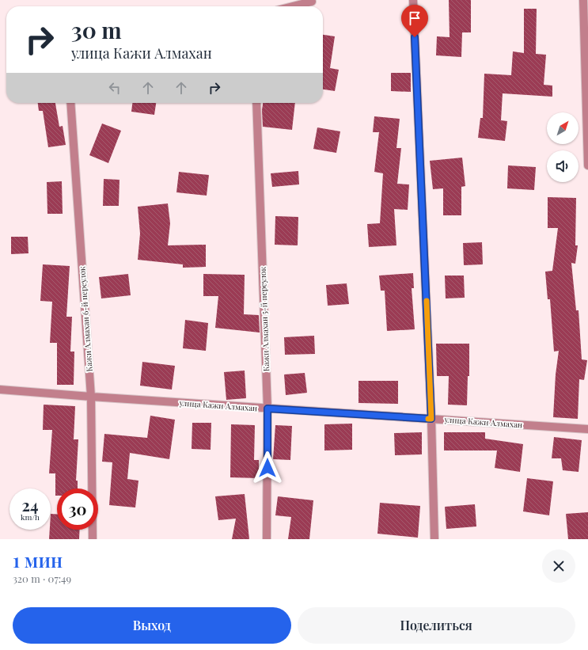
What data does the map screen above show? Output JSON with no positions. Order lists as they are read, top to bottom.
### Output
{
  "streets": {
    "street": ["Кажи Алмахан 6-й переулок", "Кажи Алмахан 5-й переулок", "улица Кажи Алмахан"]
  },
  "crossings": [
    ["Кажи Алмахан 6-й переулок", "улица Кажи Алмахан"],
    ["Кажи Алмахан 5-й переулок", "улица Кажи Алмахан"]
  ],
  "north": "top right",
  "page": {
    "turn": ["30 m", "улица Кажи Алмахан"],
    "speed": "24 km/h",
    "limit": "30",
    "heading": ["1 мин", "320 m · 07:49"],
    "buttons": ["Выход", "Поделиться"]
  }
}
